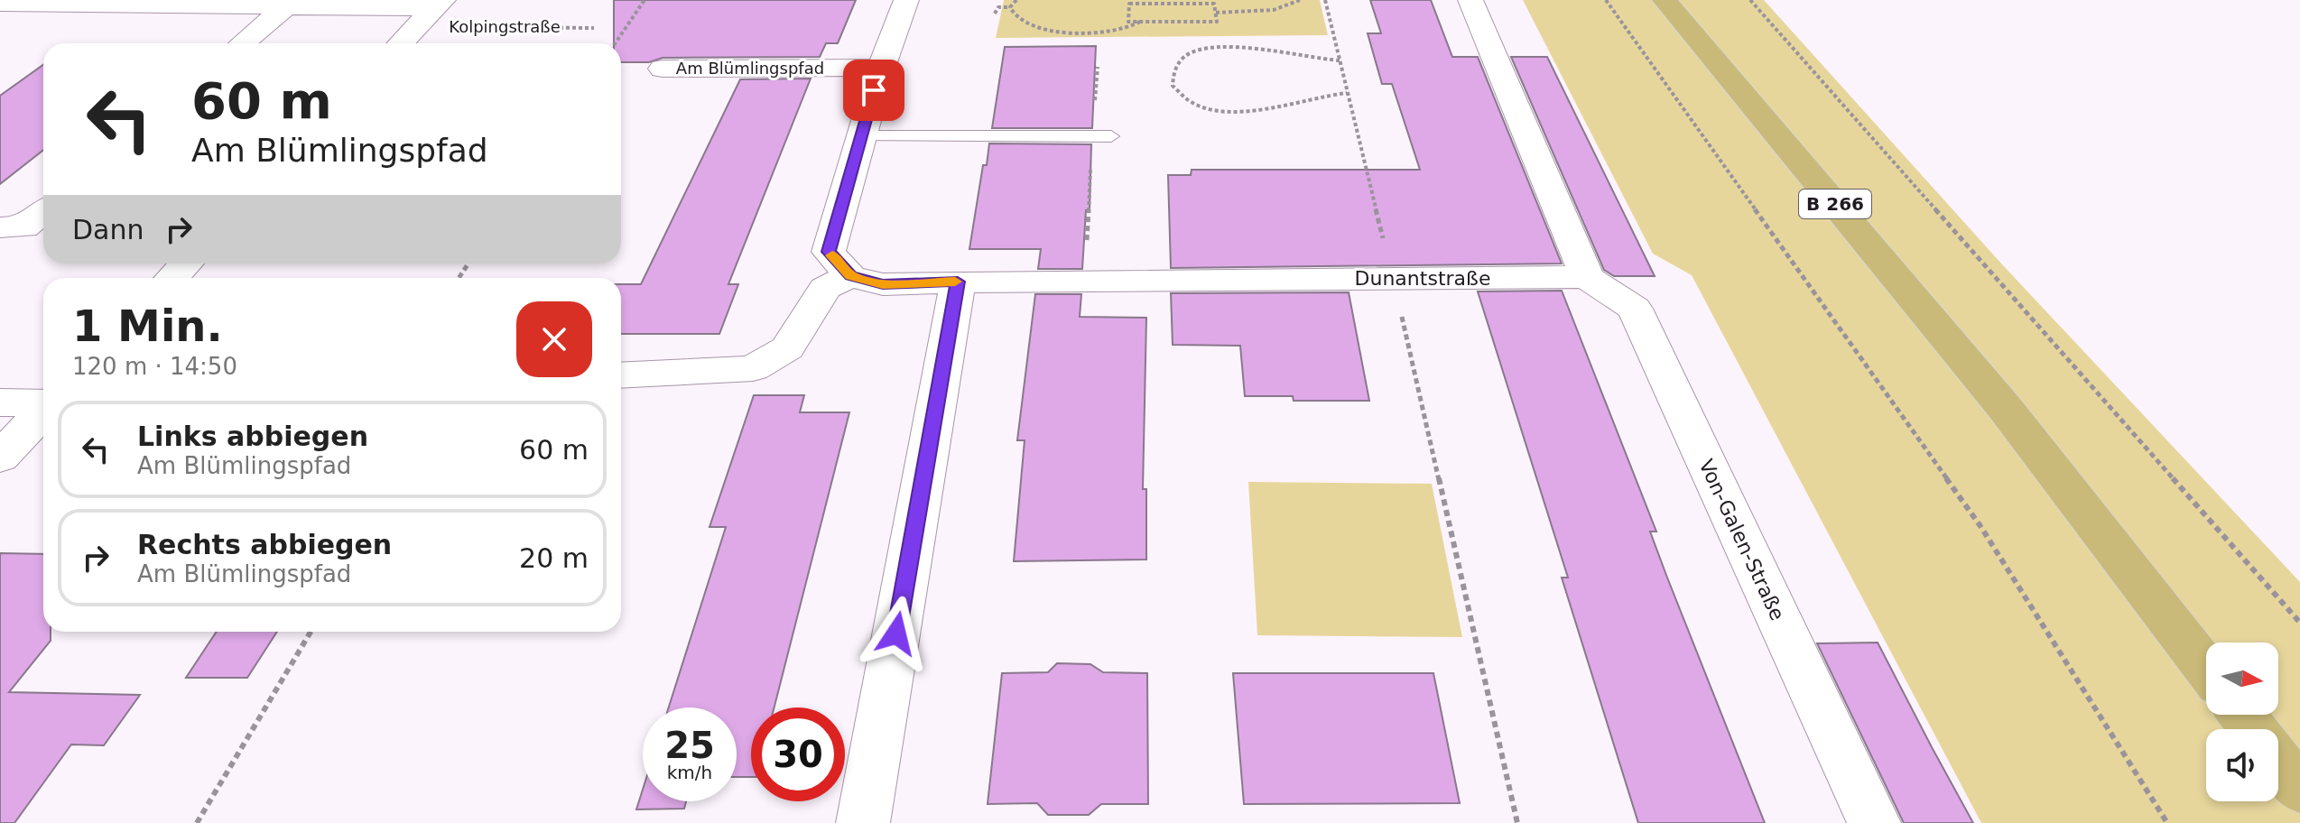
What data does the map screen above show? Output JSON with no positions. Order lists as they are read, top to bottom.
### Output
{
  "streets": {
    "main road": ["B 266"],
    "street": ["Am Blümlingspfad", "Dunantstraße", "Von-Galen-Straße"],
    "path": ["Kolpingstraße"]
  },
  "crossings": [
    ["Dunantstraße", "Von-Galen-Straße"]
  ],
  "north": "right",
  "page": {
    "turn": ["60 m", "Am Blümlingspfad"],
    "then": "Dann",
    "heading": ["1 Min.", "120 m · 14:50"],
    "list": [
      {
        "name": "Links abbiegen",
        "note": "Am Blümlingspfad",
        "value": "60 m"
      },
      {
        "name": "Rechts abbiegen",
        "note": "Am Blümlingspfad",
        "value": "20 m"
      }
    ],
    "speed": "25 km/h",
    "limit": "30"
  }
}
